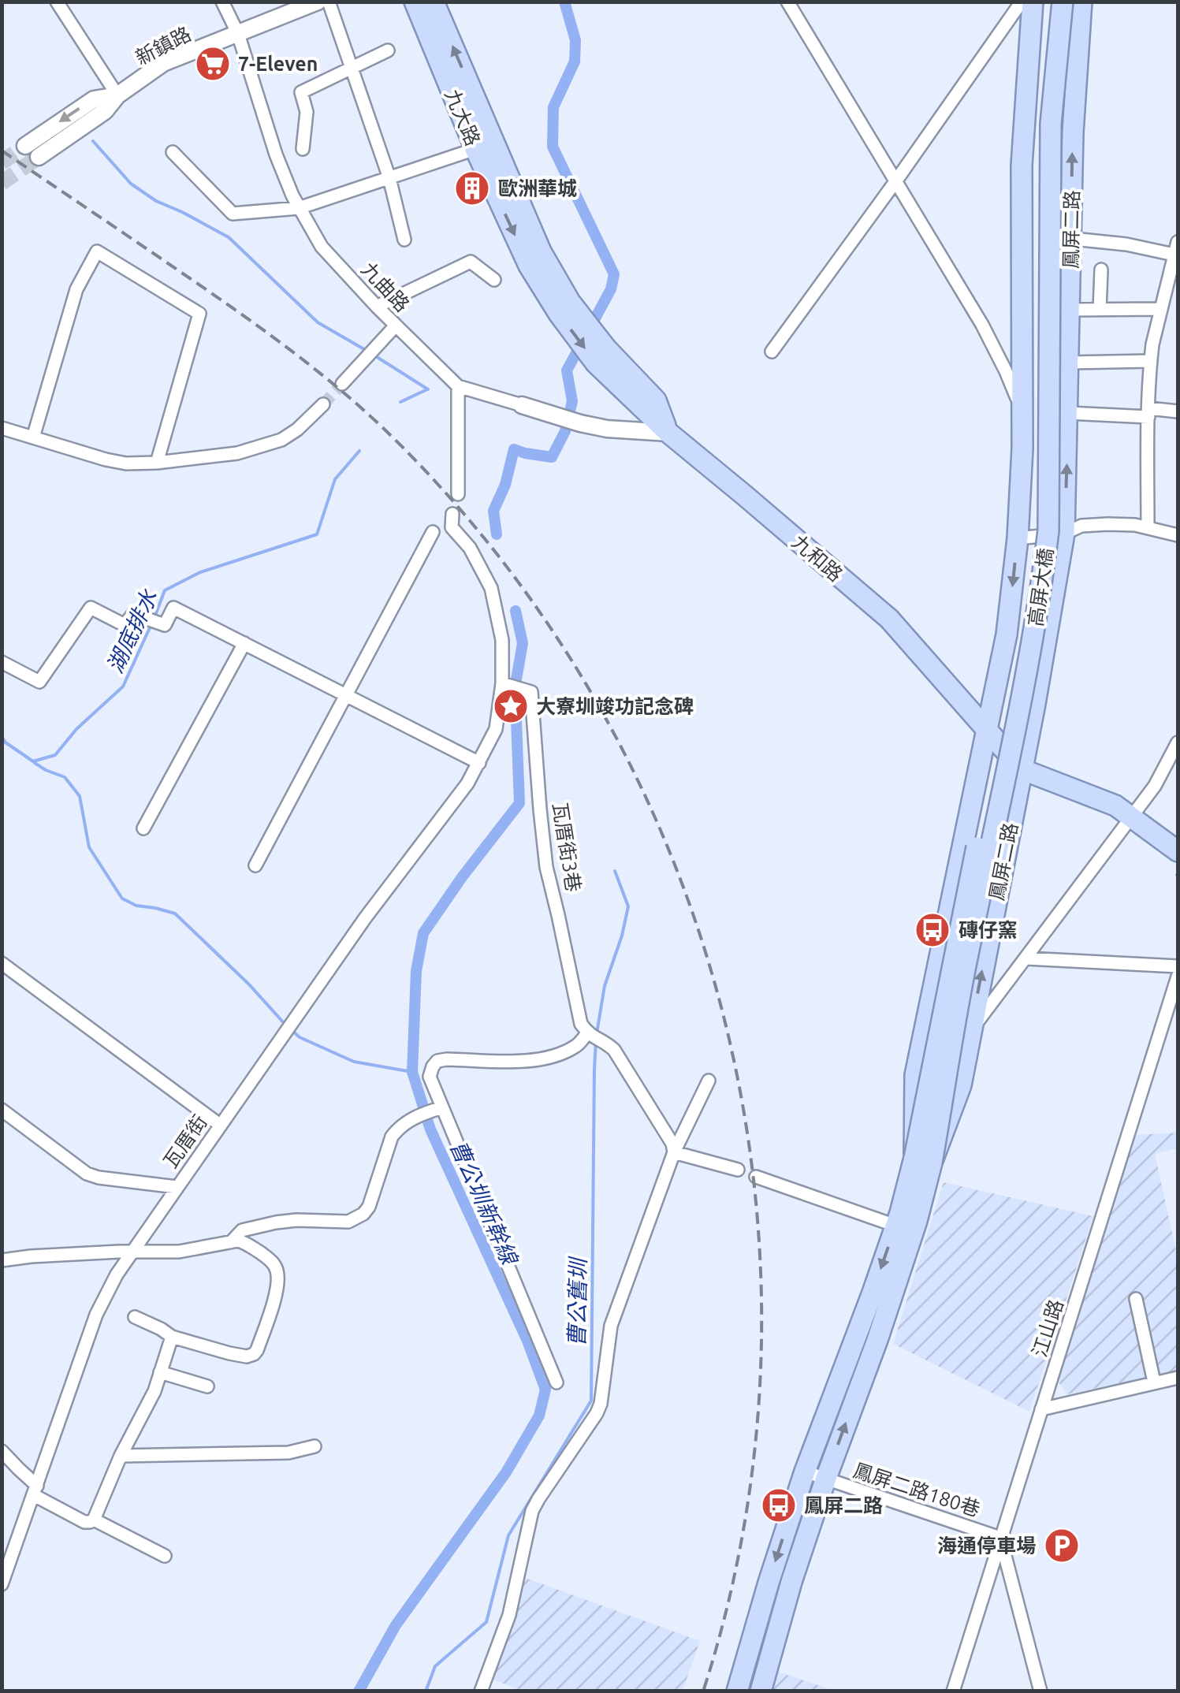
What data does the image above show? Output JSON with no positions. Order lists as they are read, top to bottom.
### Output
{
  "streets": {
    "main road": [
      "九大路",
      "鳳屏二路",
      "九和路",
      "高屏大橋"
    ],
    "street": [
      "新鎮路",
      "九曲路",
      "瓦厝街3巷",
      "瓦厝街",
      "江山路",
      "鳳屏二路180巷"
    ]
  },
  "crossings": [
    ["新鎮路", "九曲路"],
    ["九大路", "九和路"],
    ["鳳屏二路", "九和路"],
    ["鳳屏二路", "高屏大橋"],
    ["鳳屏二路", "鳳屏二路180巷"],
    ["九曲路", "九和路"],
    ["瓦厝街3巷", "瓦厝街"],
    ["江山路", "鳳屏二路180巷"]
  ],
  "water": ["湖底排水", "曹公圳新幹線", "曹公舊圳"],
  "places": {
    "supermarket": ["7-Eleven"],
    "building": ["歐洲華城"],
    "place": ["大寮圳竣功記念碑"],
    "bus stop": ["磚仔窯", "鳳屏二路"],
    "parking": ["海通停車場"]
  }
}
